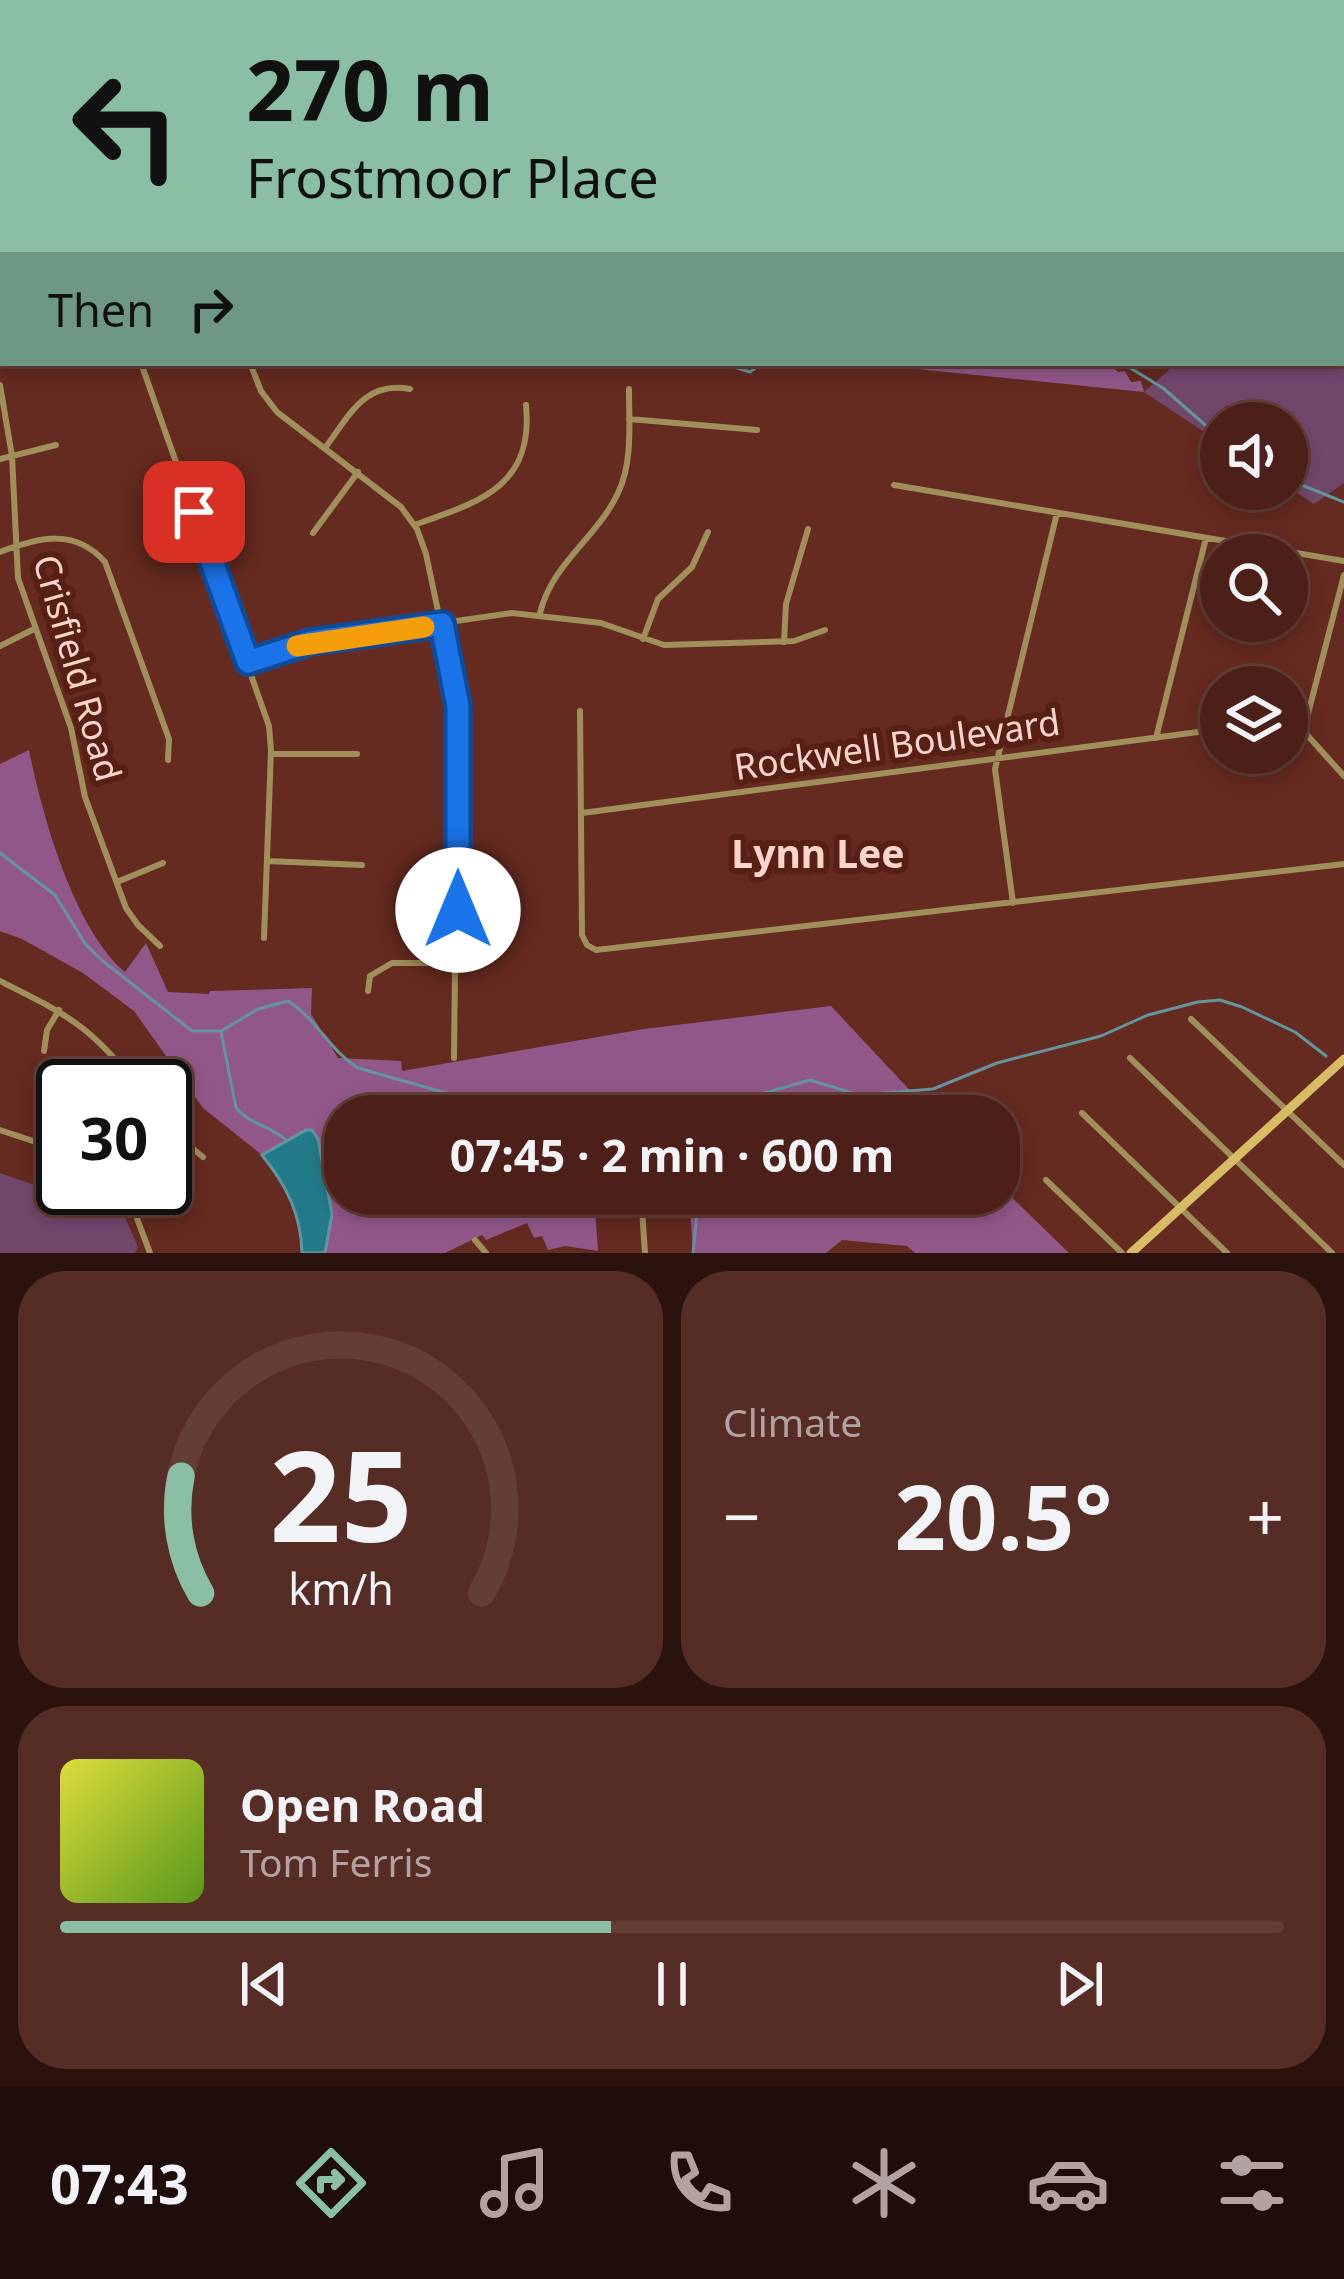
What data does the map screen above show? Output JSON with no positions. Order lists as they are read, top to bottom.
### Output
{
  "streets": {
    "street": ["Crisfield Road", "Rockwell Boulevard"]
  },
  "districts": ["Lynn Lee"],
  "page": {
    "turn": ["270 m", "Frostmoor Place"],
    "then": "Then",
    "limit": "30",
    "trip": "07:45 · 2 min · 600 m",
    "tile": "Climate",
    "heat": ["−", "20.5°", "+"],
    "song": ["Open Road", "Tom Ferris"],
    "tabs": "07:43",
    "gauge": ["25", "km/h"]
  }
}
